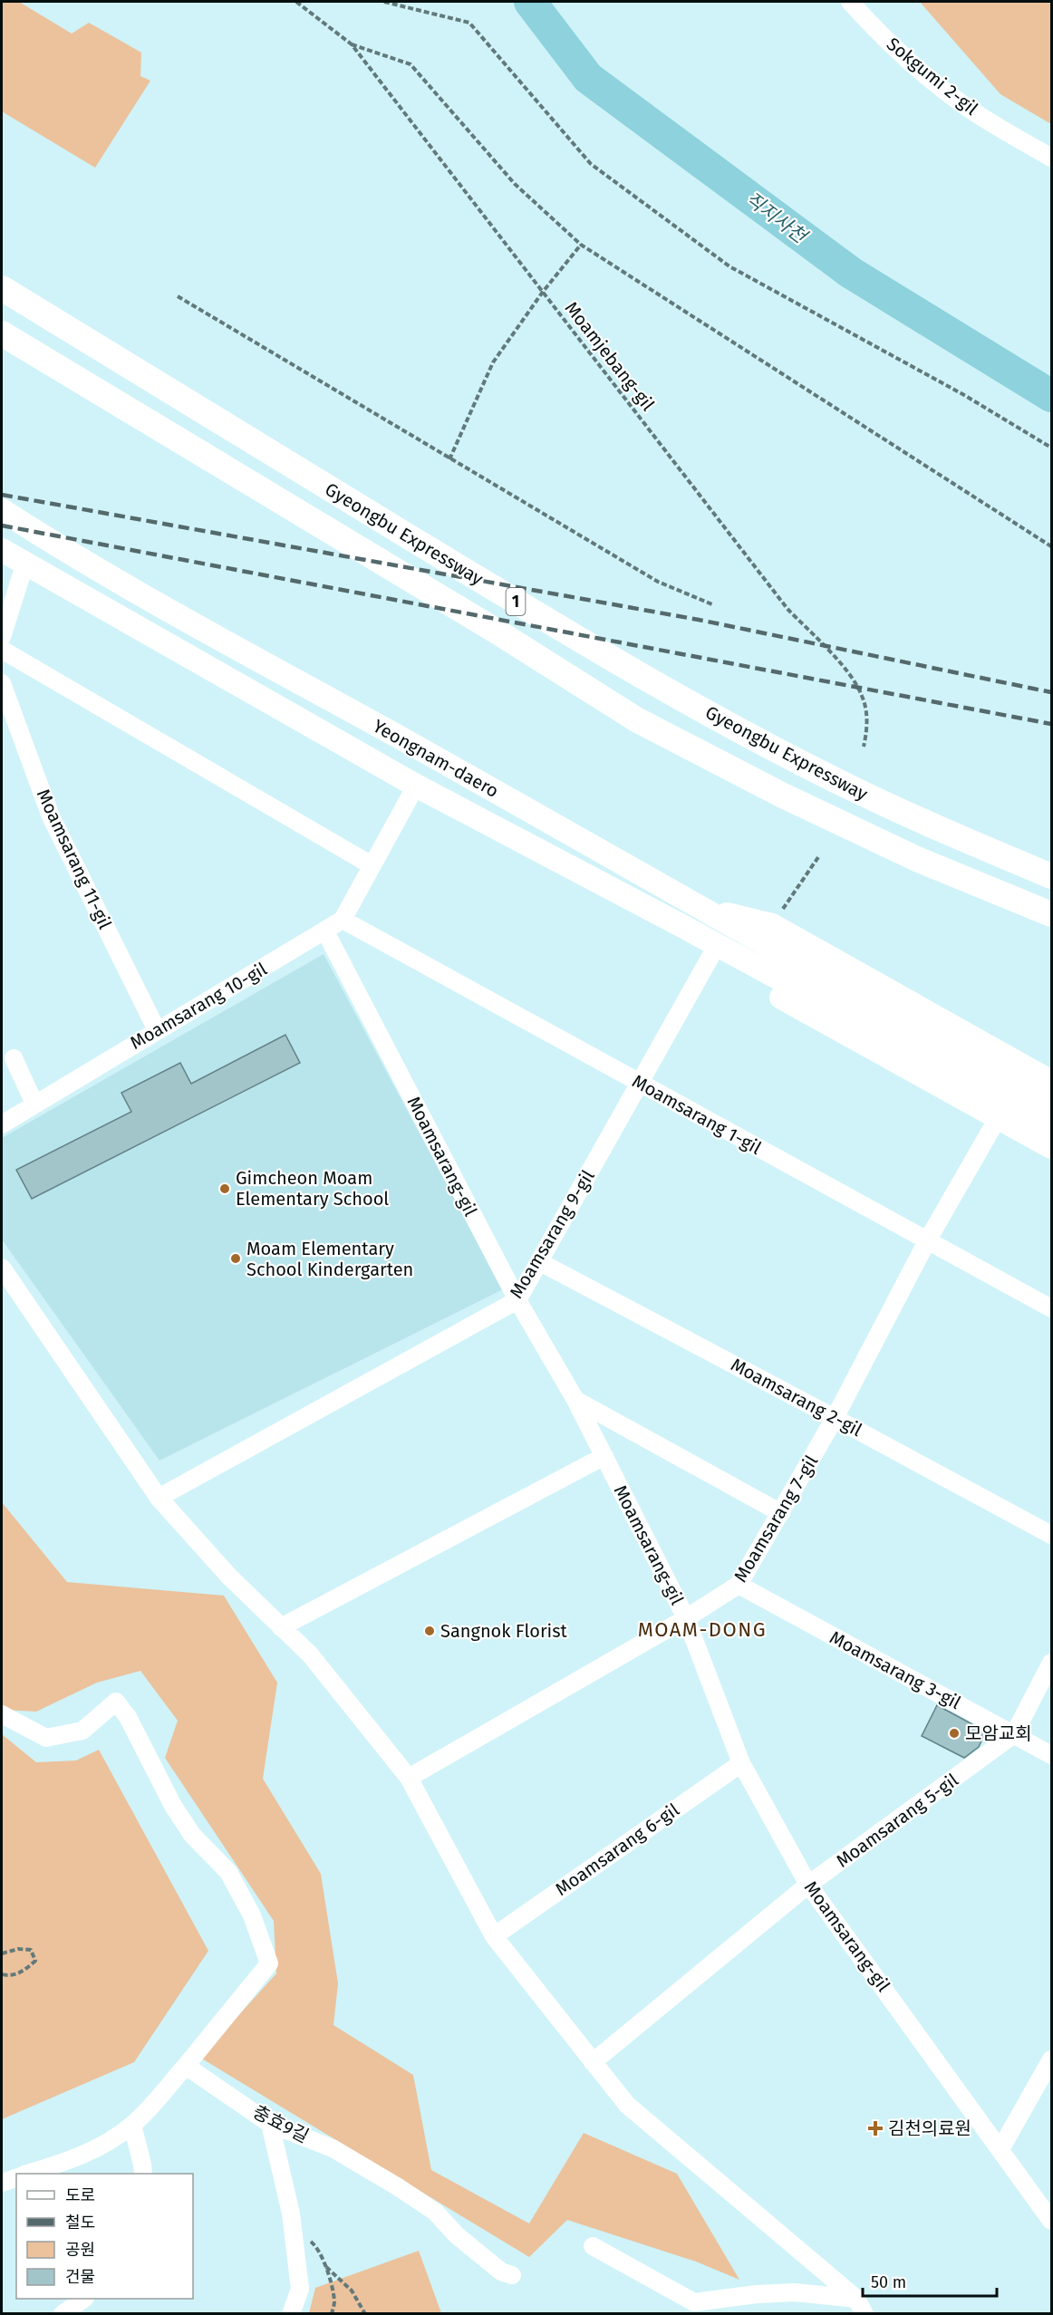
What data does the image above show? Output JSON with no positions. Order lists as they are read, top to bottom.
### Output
{
  "streets": {
    "highway": ["Gyeongbu Expressway", "1"],
    "main road": ["Yeongnam-daero"],
    "street": [
      "Sokgumi 2-gil",
      "Moamsarang 11-gil",
      "Moamsarang 10-gil",
      "Moamsarang 1-gil",
      "Moamsarang-gil",
      "Moamsarang 9-gil",
      "Moamsarang 2-gil",
      "Moamsarang 7-gil",
      "Moamsarang 3-gil",
      "Moamsarang 5-gil",
      "Moamsarang 6-gil",
      "충효9길"
    ],
    "path": ["Moamjebang-gil"]
  },
  "crossings": [
    ["Moamsarang 11-gil", "Moamsarang 10-gil"],
    ["Moamsarang 10-gil", "Moamsarang 1-gil"],
    ["Moamsarang 10-gil", "Moamsarang-gil"],
    ["Moamsarang 1-gil", "Moamsarang 9-gil"],
    ["Moamsarang 1-gil", "Moamsarang 7-gil"],
    ["Moamsarang-gil", "Moamsarang 9-gil"],
    ["Moamsarang-gil", "Moamsarang 7-gil"],
    ["Moamsarang-gil", "Moamsarang 5-gil"],
    ["Moamsarang-gil", "Moamsarang 6-gil"],
    ["Moamsarang 9-gil", "Moamsarang 2-gil"],
    ["Moamsarang 2-gil", "Moamsarang 7-gil"],
    ["Moamsarang 7-gil", "Moamsarang 3-gil"],
    ["Moamsarang 3-gil", "Moamsarang 5-gil"]
  ],
  "districts": ["MOAM-DONG"],
  "water": ["직지사천"],
  "places": {
    "other": [
      "Gimcheon Moam Elementary School",
      "Moam Elementary School Kindergarten",
      "Sangnok Florist",
      "모암교회"
    ],
    "health": ["김천의료원"]
  },
  "legend": [
    "도로",
    "철도",
    "공원",
    "건물"
  ],
  "scale_bar": "50 m"
}
